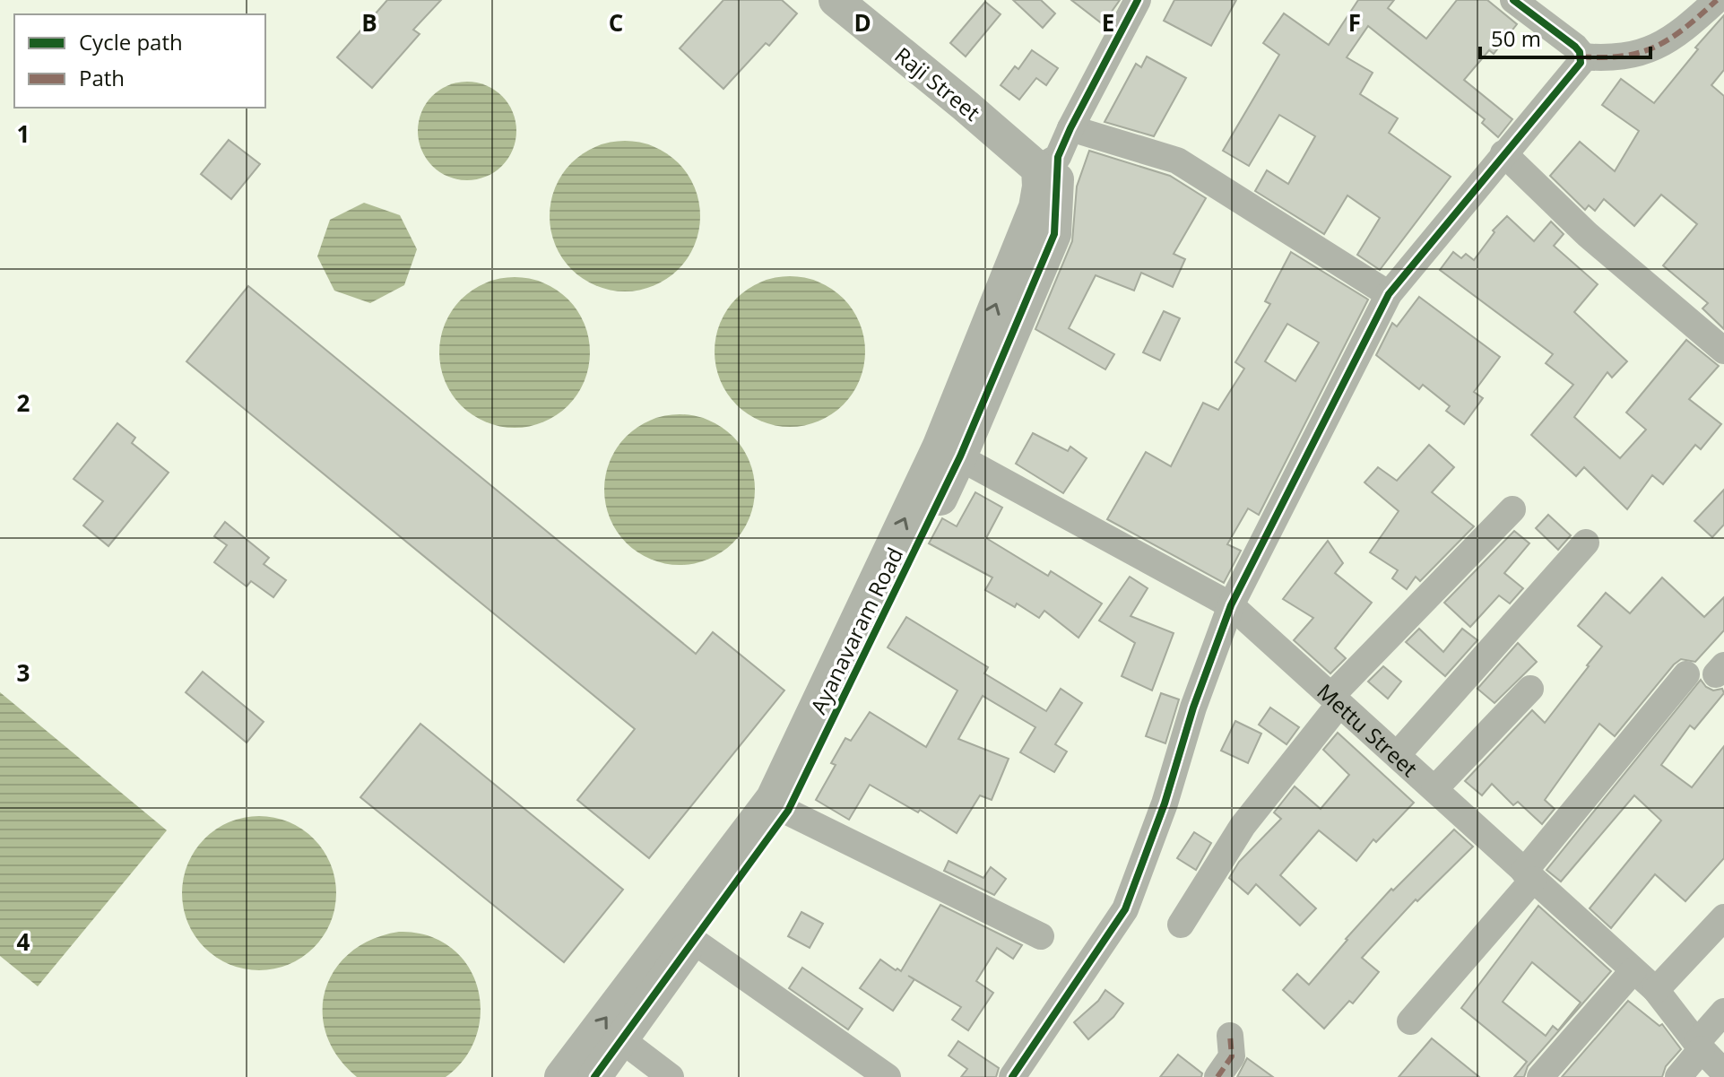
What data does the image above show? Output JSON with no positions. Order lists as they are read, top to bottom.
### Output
{
  "streets": {
    "street": ["Raji Street", "Ayanavaram Road", "Mettu Street"]
  },
  "crossings": [
    ["Raji Street", "Ayanavaram Road"],
    ["Ayanavaram Road", "Mettu Street"]
  ],
  "legend": ["Cycle path", "Path"],
  "scale_bar": "50 m",
  "grid": {
    "columns": [
      "B",
      "C",
      "D",
      "E",
      "F"
    ],
    "rows": [
      "1",
      "2",
      "3",
      "4"
    ]
  }
}
